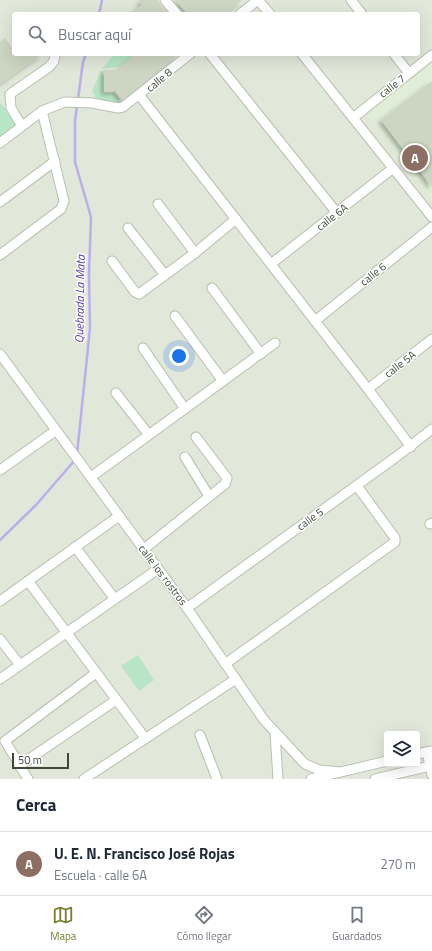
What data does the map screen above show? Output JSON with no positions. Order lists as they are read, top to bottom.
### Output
{
  "streets": {
    "street": [
      "calle 8",
      "calle 7",
      "calle 6A",
      "calle 6",
      "calle 5A",
      "calle 5",
      "calle los rostros"
    ]
  },
  "crossings": [
    ["calle 5", "calle los rostros"]
  ],
  "water": ["Quebrada La Mata"],
  "scale_bar": "50 m",
  "page": {
    "search": "Buscar aquí",
    "pins": "A",
    "scale": "50 m",
    "heading": "Cerca",
    "list": [
      {
        "mark": "A",
        "name": "U. E. N. Francisco José Rojas",
        "note": "Escuela · calle 6A",
        "value": "270 m"
      }
    ],
    "nav": ["Mapa", "Cómo llegar", "Guardados"]
  }
}
